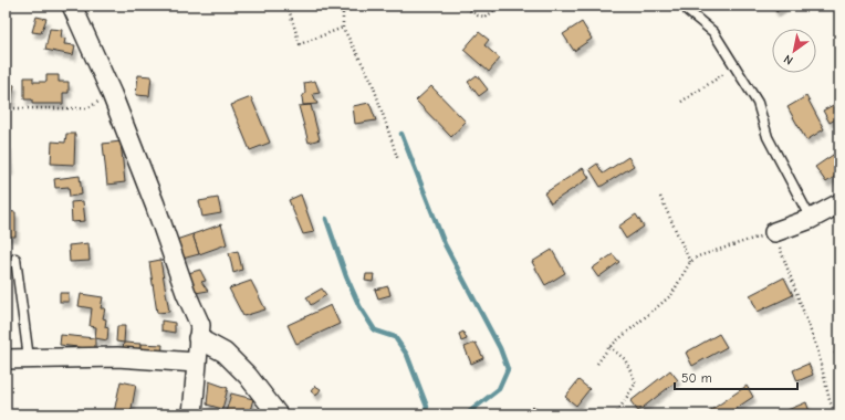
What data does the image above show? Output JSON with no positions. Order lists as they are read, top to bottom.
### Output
{
  "scale_bar": "50 m",
  "north": "bottom left"
}
